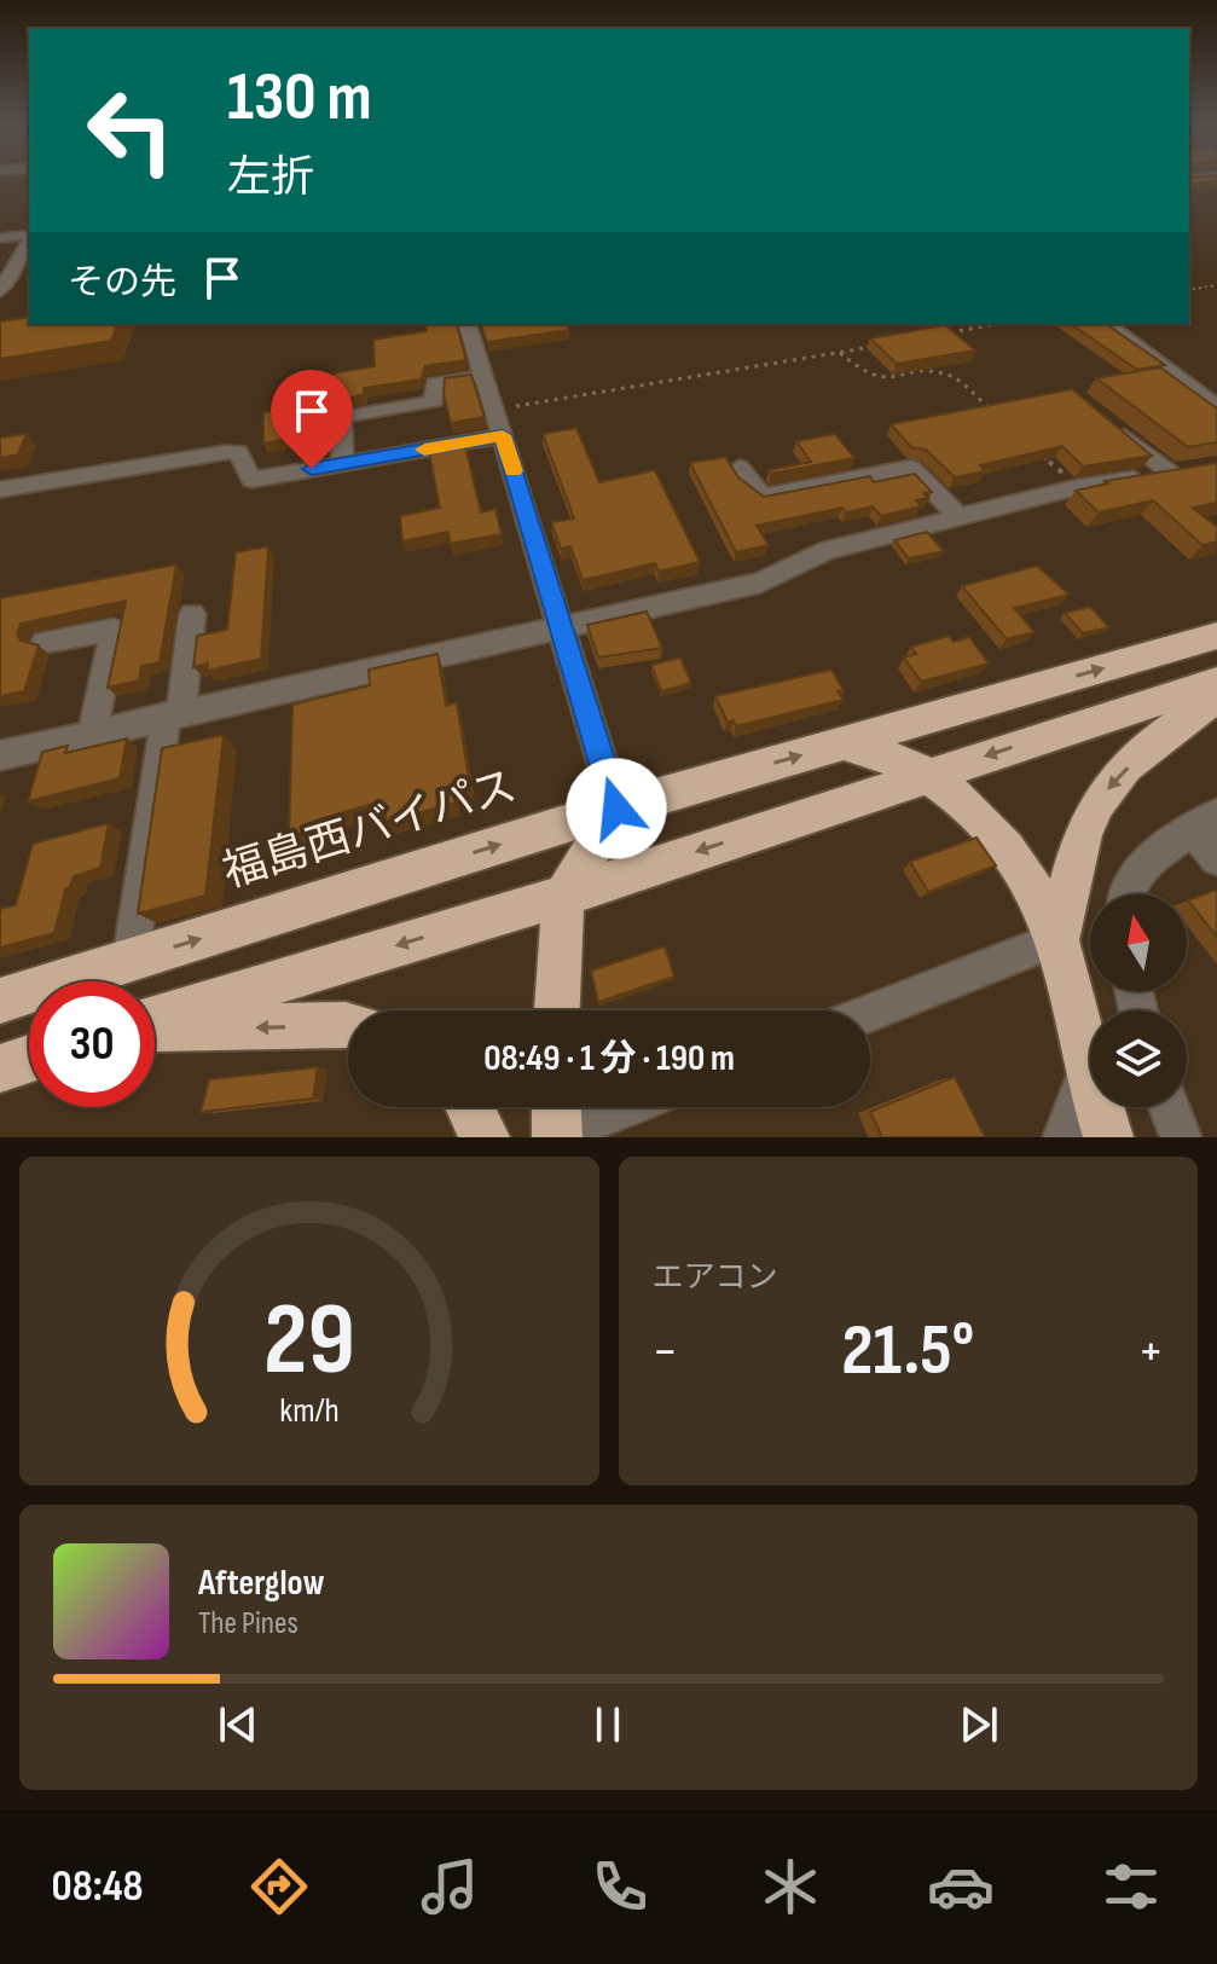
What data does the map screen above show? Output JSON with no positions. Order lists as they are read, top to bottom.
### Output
{
  "streets": {
    "highway": ["福島西バイパス"]
  },
  "north": "top",
  "page": {
    "turn": ["130 m", "左折"],
    "then": "その先",
    "limit": "30",
    "trip": "08:49 · 1 分 · 190 m",
    "tile": "エアコン",
    "heat": ["−", "21.5°", "+"],
    "song": ["Afterglow", "The Pines"],
    "tabs": "08:48",
    "gauge": ["29", "km/h"]
  }
}
